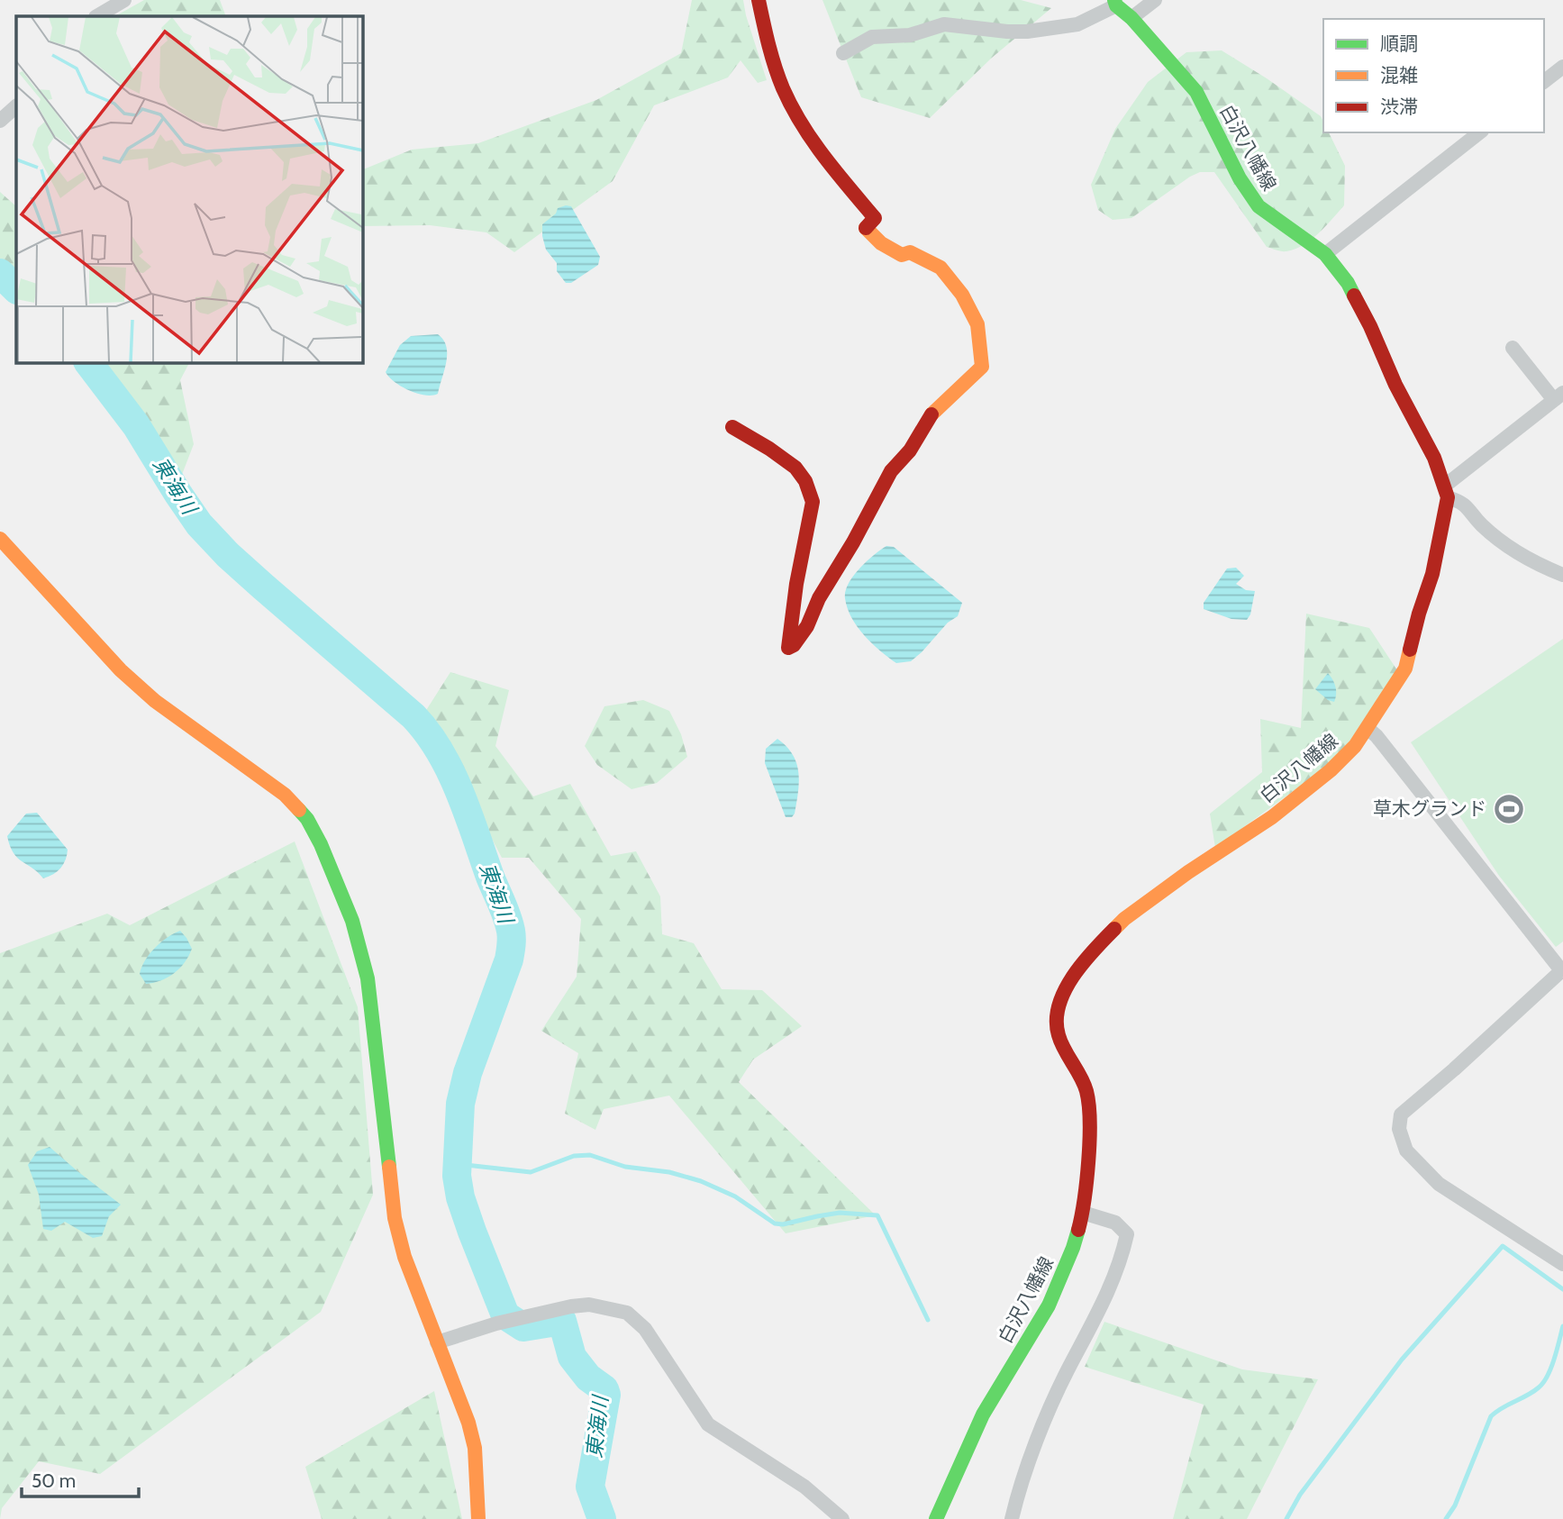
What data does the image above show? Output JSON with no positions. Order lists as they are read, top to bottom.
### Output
{
  "streets": {
    "street": ["白沢八幡線"]
  },
  "water": ["東海川"],
  "places": {
    "sports": ["草木グランド"]
  },
  "legend": ["順調", "混雑", "渋滞"],
  "scale_bar": "50 m"
}
